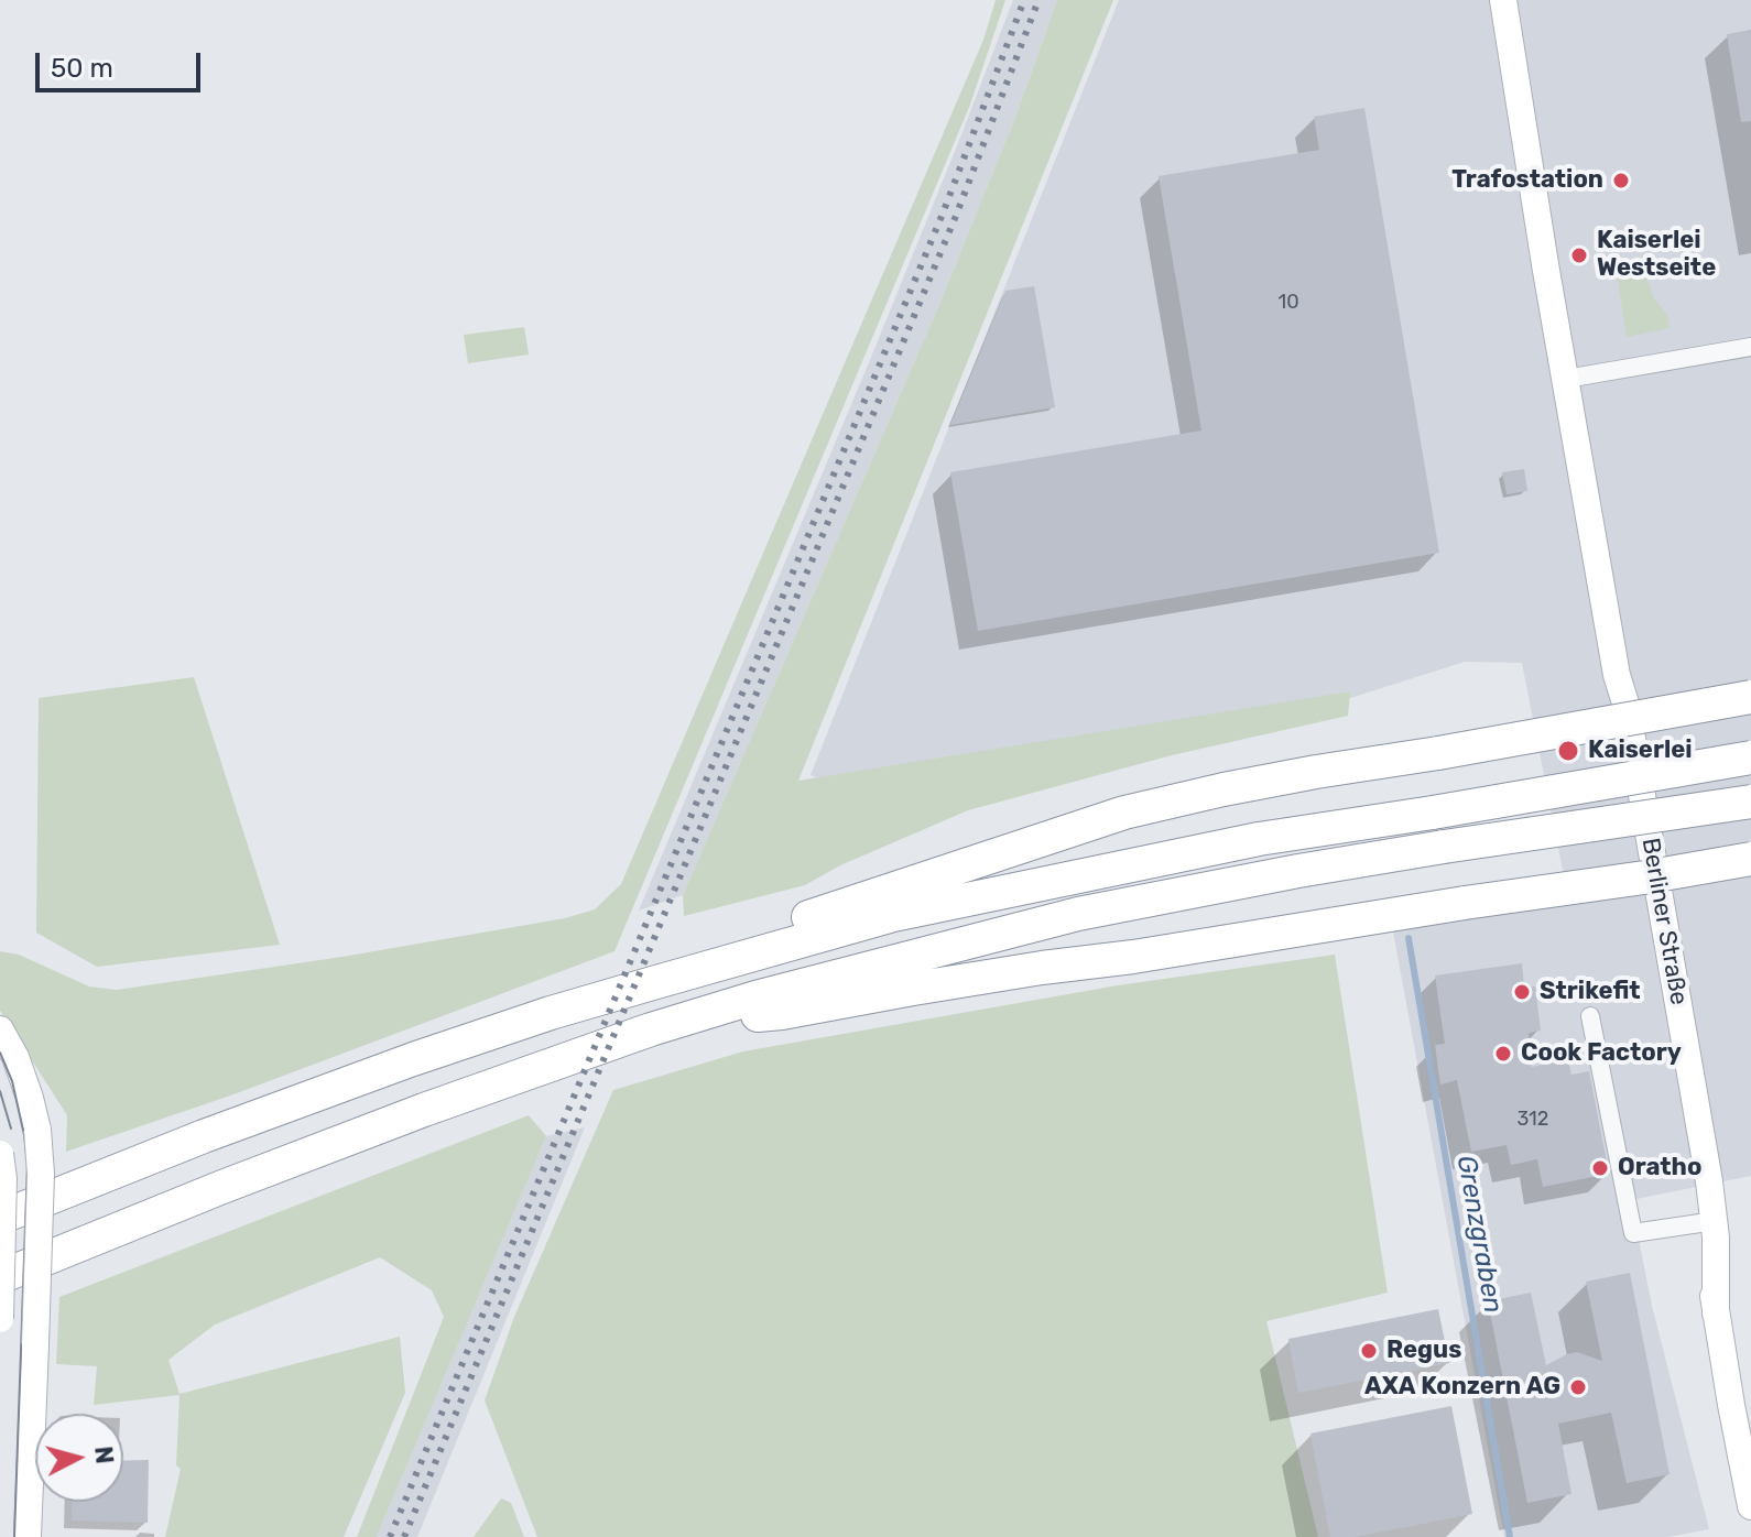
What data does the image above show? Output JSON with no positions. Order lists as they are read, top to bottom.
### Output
{
  "streets": {
    "main road": ["Berliner Straße"]
  },
  "water": ["Grenzgraben"],
  "places": [
    "Trafostation",
    "Kaiserlei Westseite",
    "Kaiserlei",
    "Strikefit",
    "Cook Factory",
    "Oratho",
    "Regus",
    "AXA Konzern AG"
  ],
  "house_numbers": ["10", "312"],
  "scale_bar": "50 m",
  "north": "right"
}
